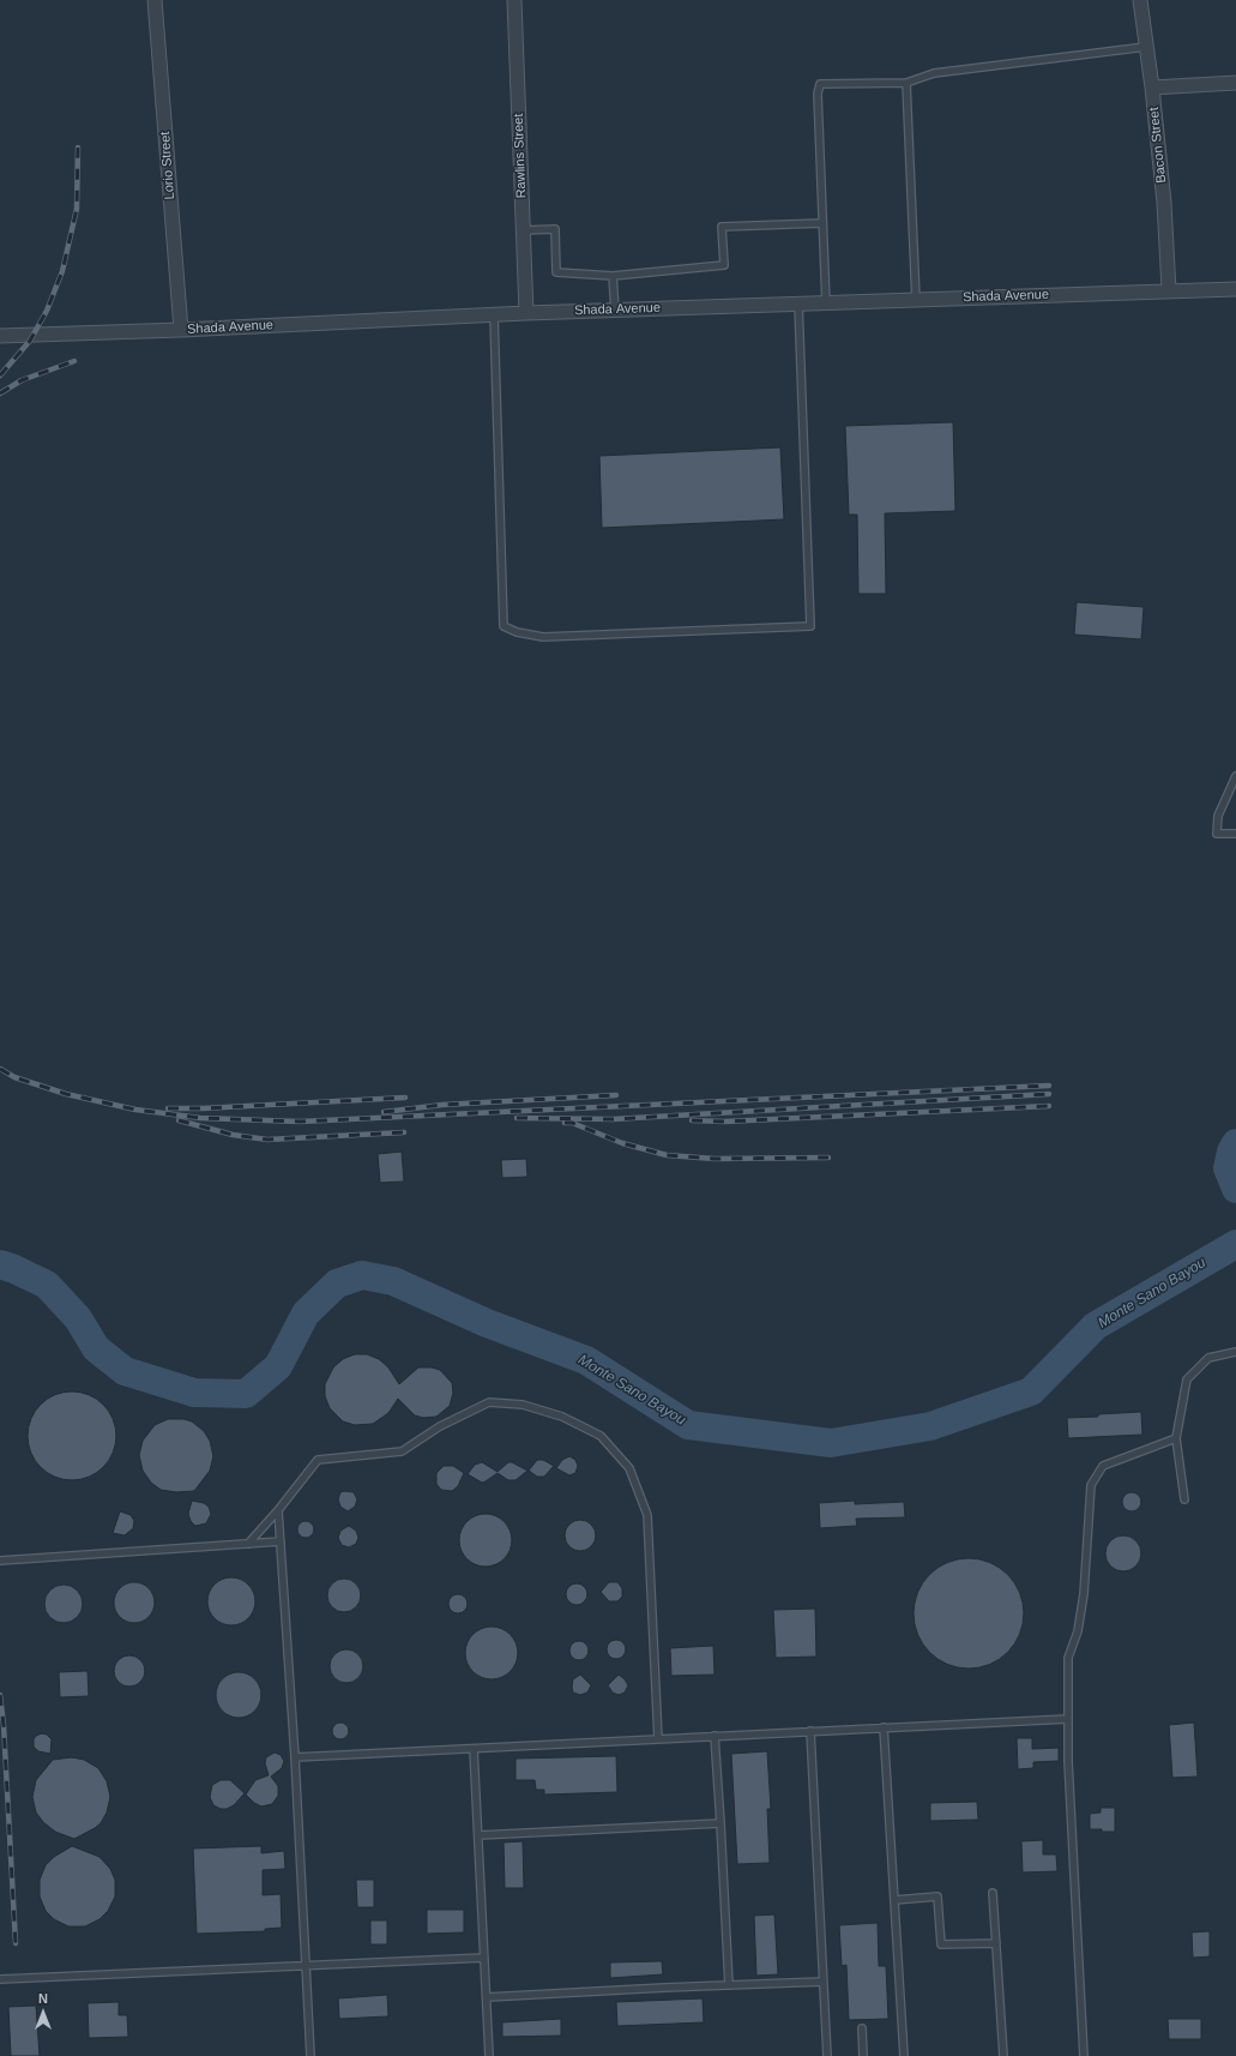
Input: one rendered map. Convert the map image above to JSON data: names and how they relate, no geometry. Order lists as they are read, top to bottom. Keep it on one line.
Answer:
{"streets":{"street":["Bacon Street","Rawlins Street","Lorio Street","Shada Avenue"]},"crossings":[["Bacon Street","Shada Avenue"],["Rawlins Street","Shada Avenue"],["Lorio Street","Shada Avenue"]],"water":["Monte Sano Bayou"],"north":"top"}
